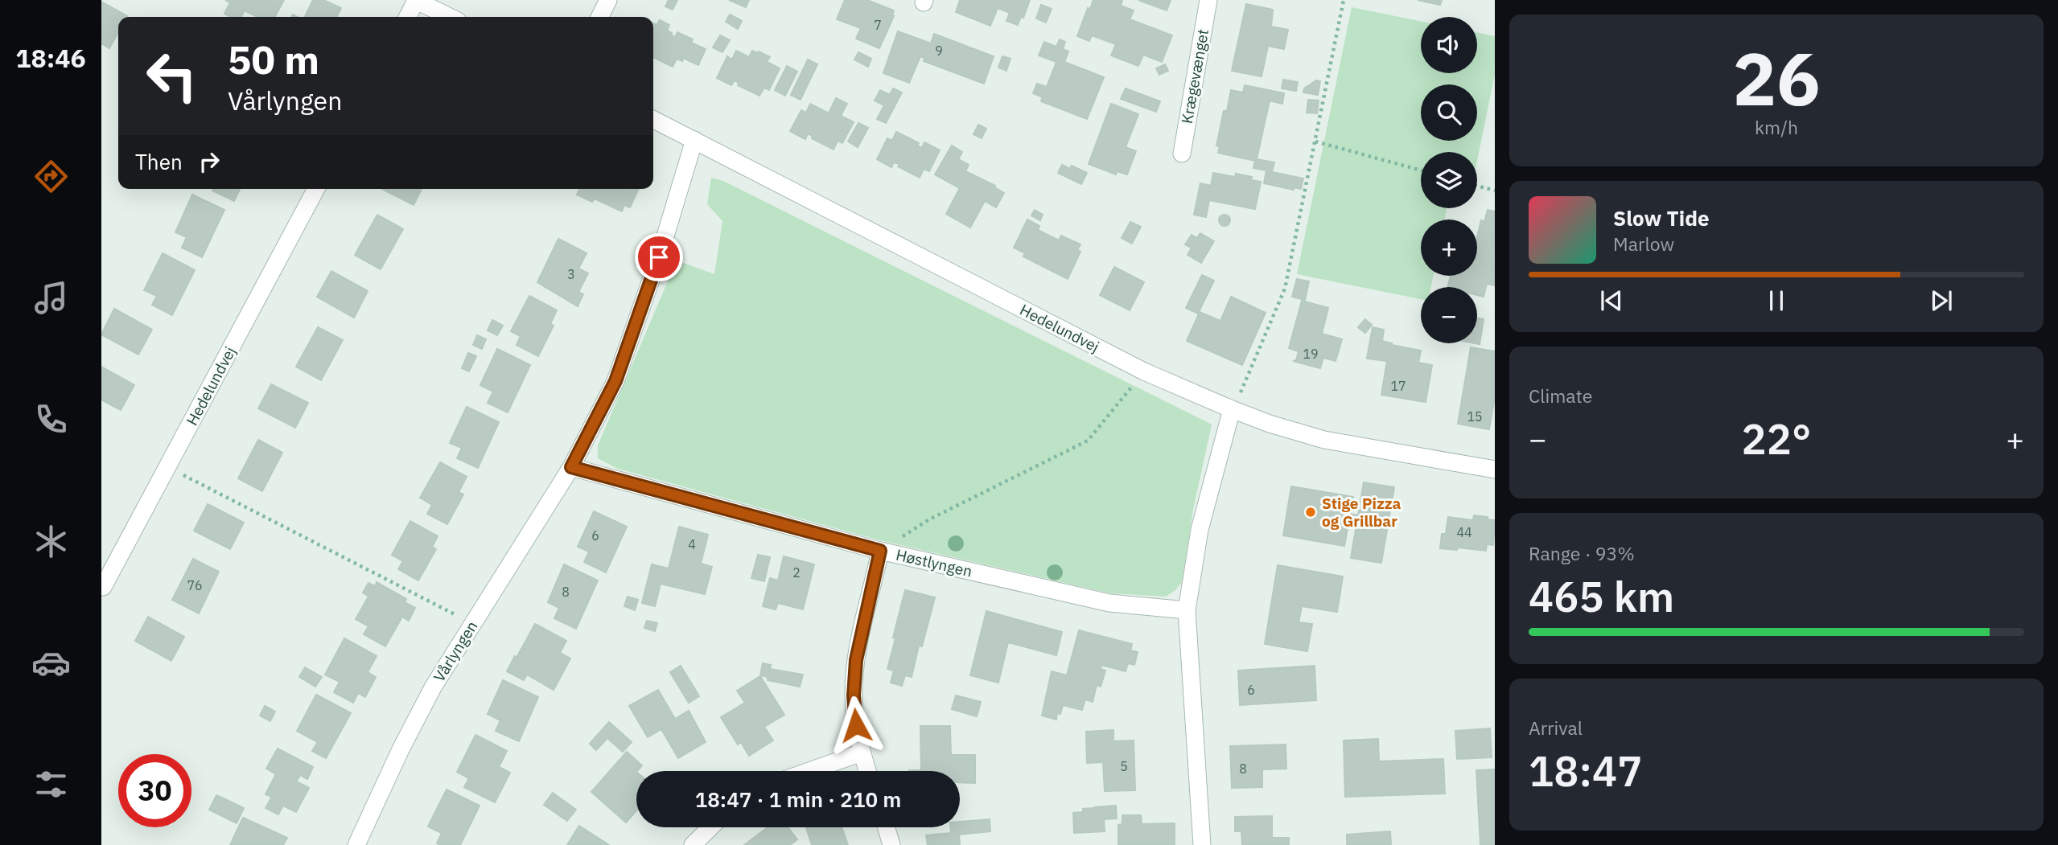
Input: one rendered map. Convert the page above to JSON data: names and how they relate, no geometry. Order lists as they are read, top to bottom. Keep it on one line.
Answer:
{"streets":{"street":["Krægevænget","Hedelundvej","Høstlyngen","Vårlyngen"]},"crossings":[["Hedelundvej","Vårlyngen"]],"places":["Stige Pizza og Grillbar"],"house_numbers":["7","9","3","19","17","15","44","6","4","2","76","8","6","5","8"],"page":{"tabs":"18:46","tile":[["26","km/h"],"Climate",["Range · 93%","465 km"],["Arrival","18:47"]],"map_buttons":["+","−"],"turn":["50 m","Vårlyngen"],"then":"Then","song":["Slow Tide","Marlow"],"heat":["−","22°","+"],"limit":"30","trip":"18:47 · 1 min · 210 m"}}
